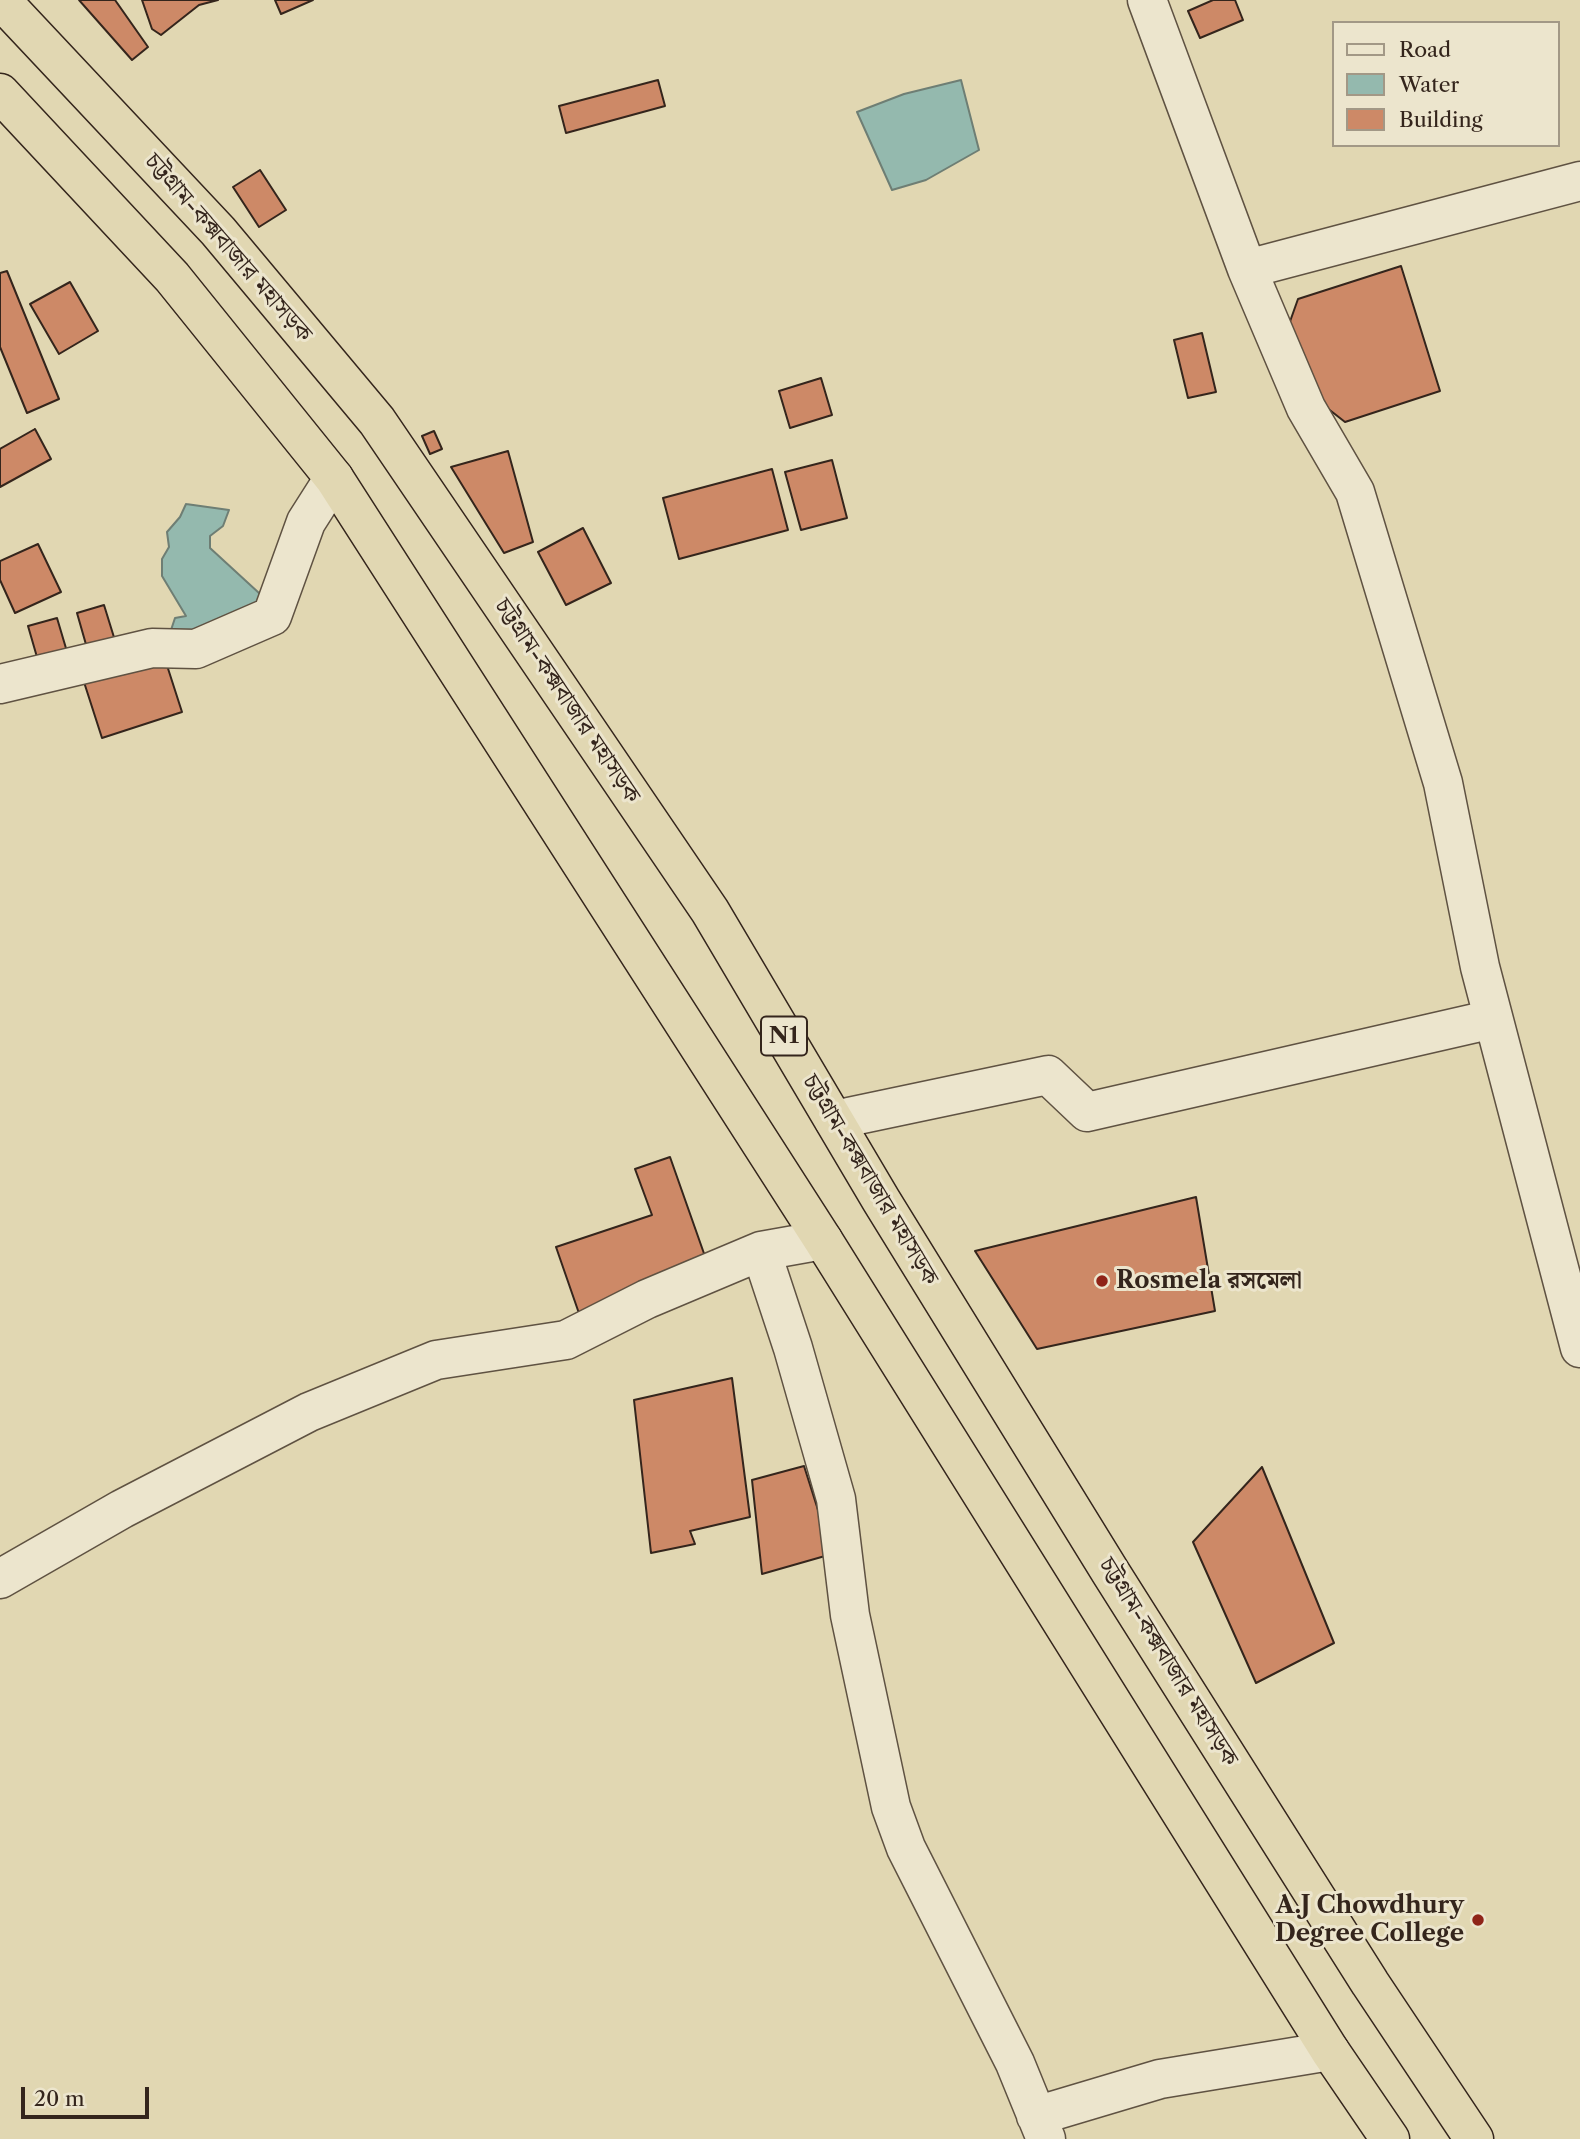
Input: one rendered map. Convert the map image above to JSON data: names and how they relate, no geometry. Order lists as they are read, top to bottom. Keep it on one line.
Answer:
{"streets":{"highway":["চট্টগ্রাম-কক্সবাজার মহাসড়ক","N1"]},"places":["Rosmela রসমেলা","A.J Chowdhury Degree College"],"legend":["Road","Water","Building"],"scale_bar":"20 m"}
